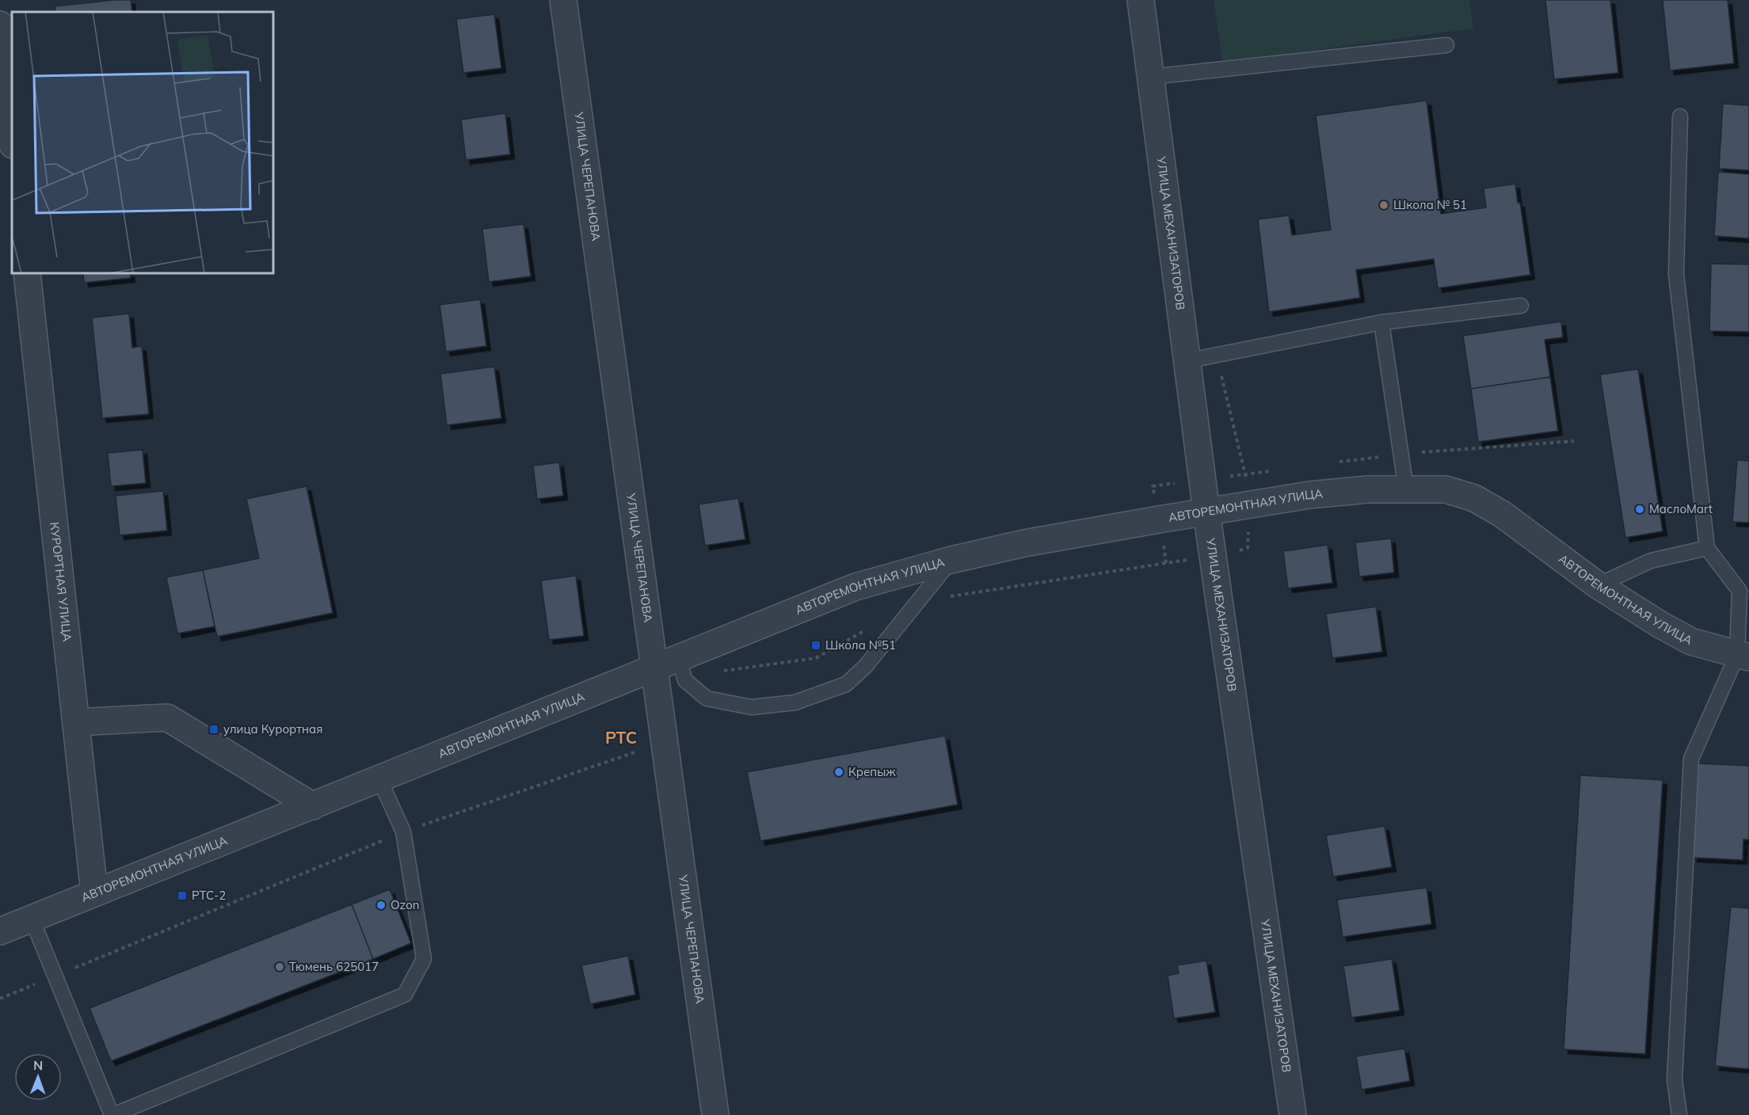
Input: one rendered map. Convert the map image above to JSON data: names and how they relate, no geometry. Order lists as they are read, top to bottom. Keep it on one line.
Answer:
{"streets":{"street":["УЛИЦА ЧЕРЕПАНОВА","УЛИЦА МЕХАНИЗАТОРОВ","АВТОРЕМОНТНАЯ УЛИЦА","КУРОРТНАЯ УЛИЦА"]},"crossings":[["УЛИЦА ЧЕРЕПАНОВА","АВТОРЕМОНТНАЯ УЛИЦА"],["УЛИЦА МЕХАНИЗАТОРОВ","АВТОРЕМОНТНАЯ УЛИЦА"],["АВТОРЕМОНТНАЯ УЛИЦА","КУРОРТНАЯ УЛИЦА"]],"districts":["РТС"],"places":{"other":["Школа № 51","МаслоMart","Крепыж","Ozon","Тюмень 625017"],"transit":["Школа №51","улица Курортная","РТС-2"]},"north":"top"}
